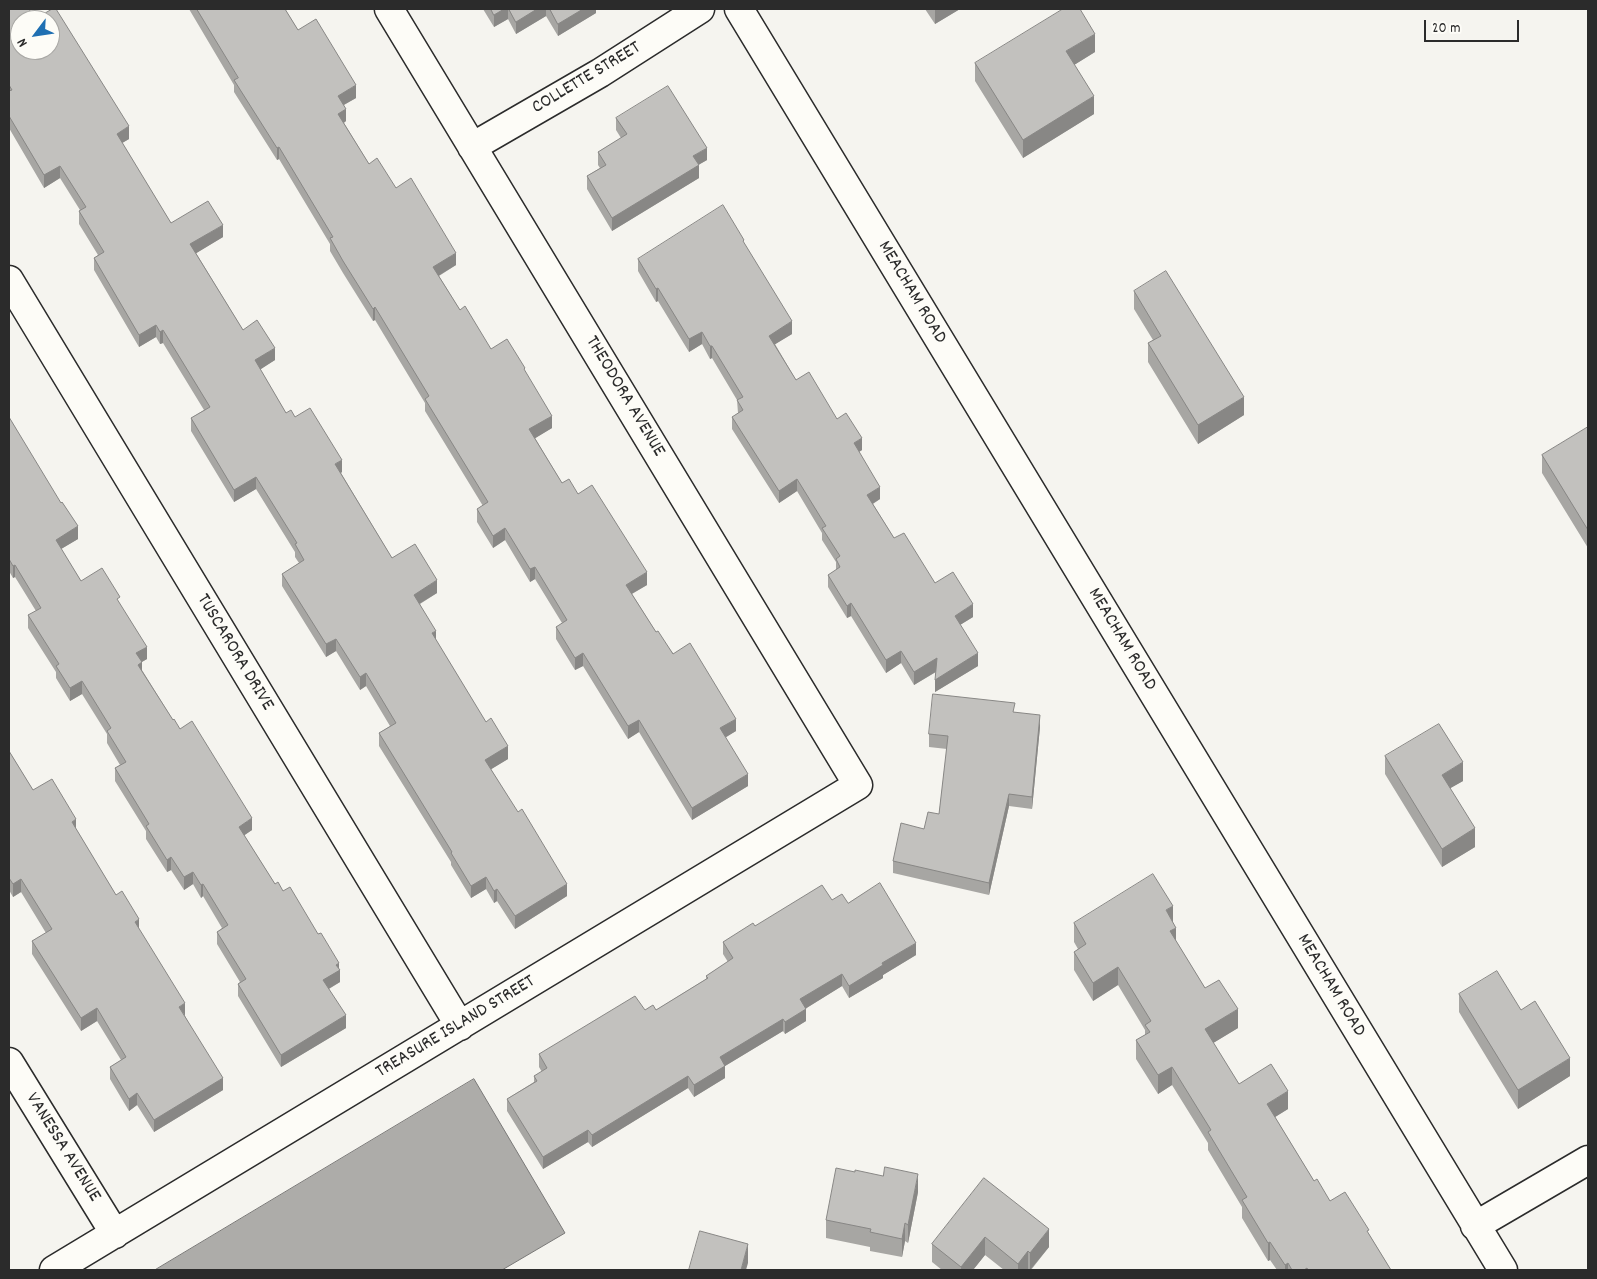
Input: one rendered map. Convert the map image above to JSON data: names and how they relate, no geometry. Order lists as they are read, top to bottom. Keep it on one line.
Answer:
{"streets":{"street":["COLLETTE STREET","MEACHAM ROAD","THEODORA AVENUE","TUSCARORA DRIVE","TREASURE ISLAND STREET","VANESSA AVENUE"]},"crossings":[["COLLETTE STREET","THEODORA AVENUE"],["THEODORA AVENUE","TREASURE ISLAND STREET"],["TUSCARORA DRIVE","TREASURE ISLAND STREET"],["TREASURE ISLAND STREET","VANESSA AVENUE"]],"scale_bar":"20 m","north":"bottom left"}
